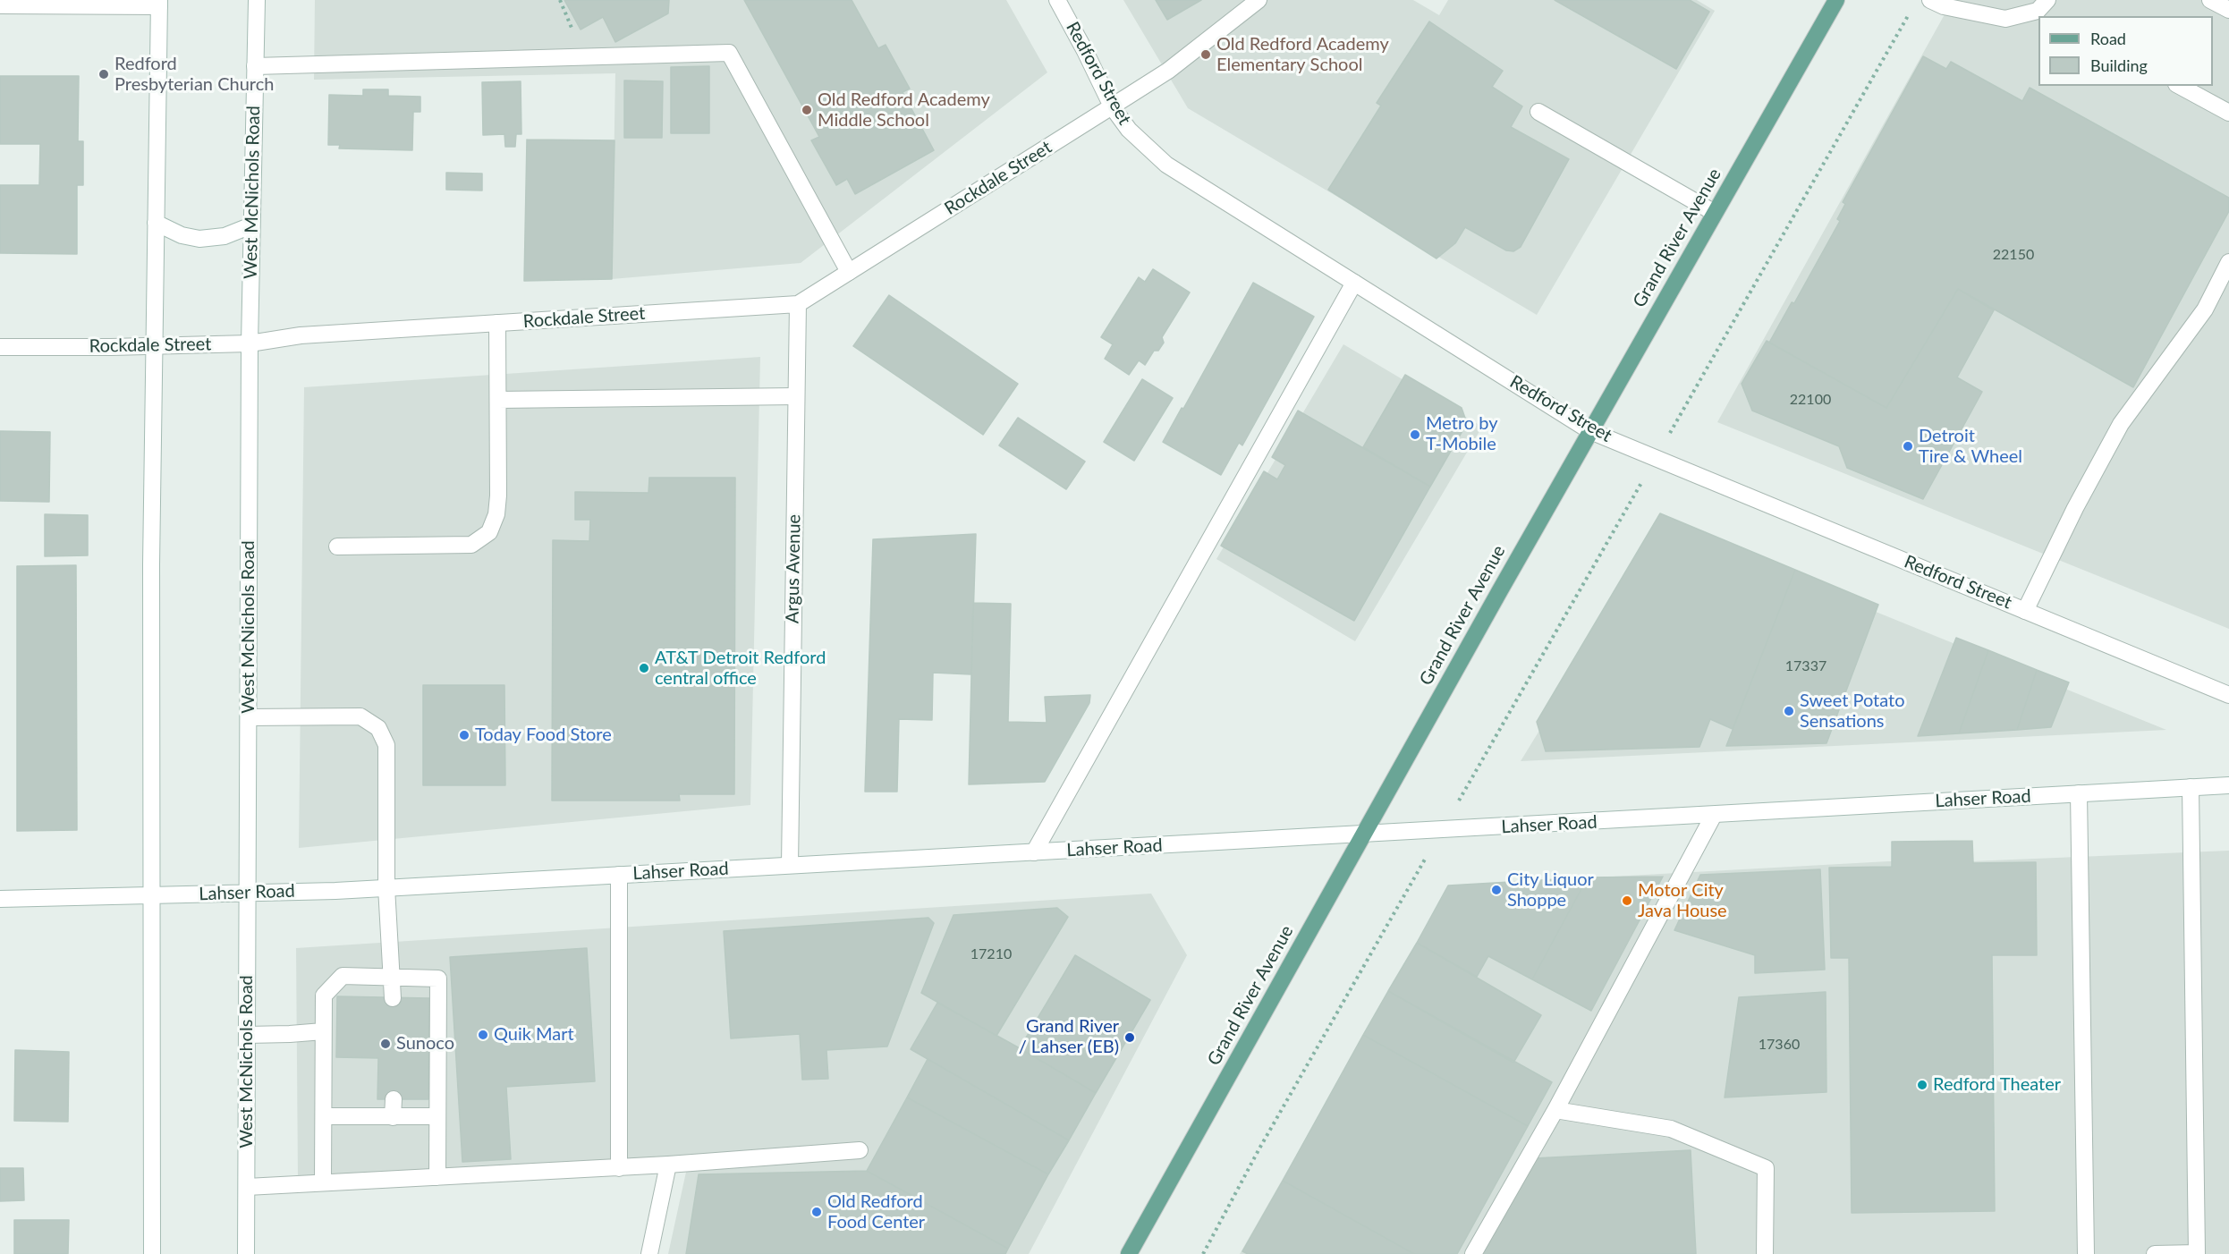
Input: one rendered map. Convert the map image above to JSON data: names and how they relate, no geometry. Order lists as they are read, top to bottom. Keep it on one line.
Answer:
{"streets":{"main road":["Redford Street","Rockdale Street","West McNichols Road","Grand River Avenue","Argus Avenue","Lahser Road"]},"crossings":[["Redford Street","Rockdale Street"],["Redford Street","Grand River Avenue"],["Rockdale Street","West McNichols Road"],["Rockdale Street","Argus Avenue"],["West McNichols Road","Lahser Road"],["Grand River Avenue","Lahser Road"],["Argus Avenue","Lahser Road"]],"places":["Old Redford Academy Elementary School","Redford Presbyterian Church","Old Redford Academy Middle School","Metro by T-Mobile","Detroit Tire & Wheel","AT&T Detroit Redford central office","Sweet Potato Sensations","Today Food Store","City Liquor Shoppe","Motor City Java House","Quik Mart","Grand River / Lahser (EB)","Sunoco","Redford Theater","Old Redford Food Center"],"house_numbers":["22150","22100","17337","17210","17360"],"legend":["Road","Building"]}
